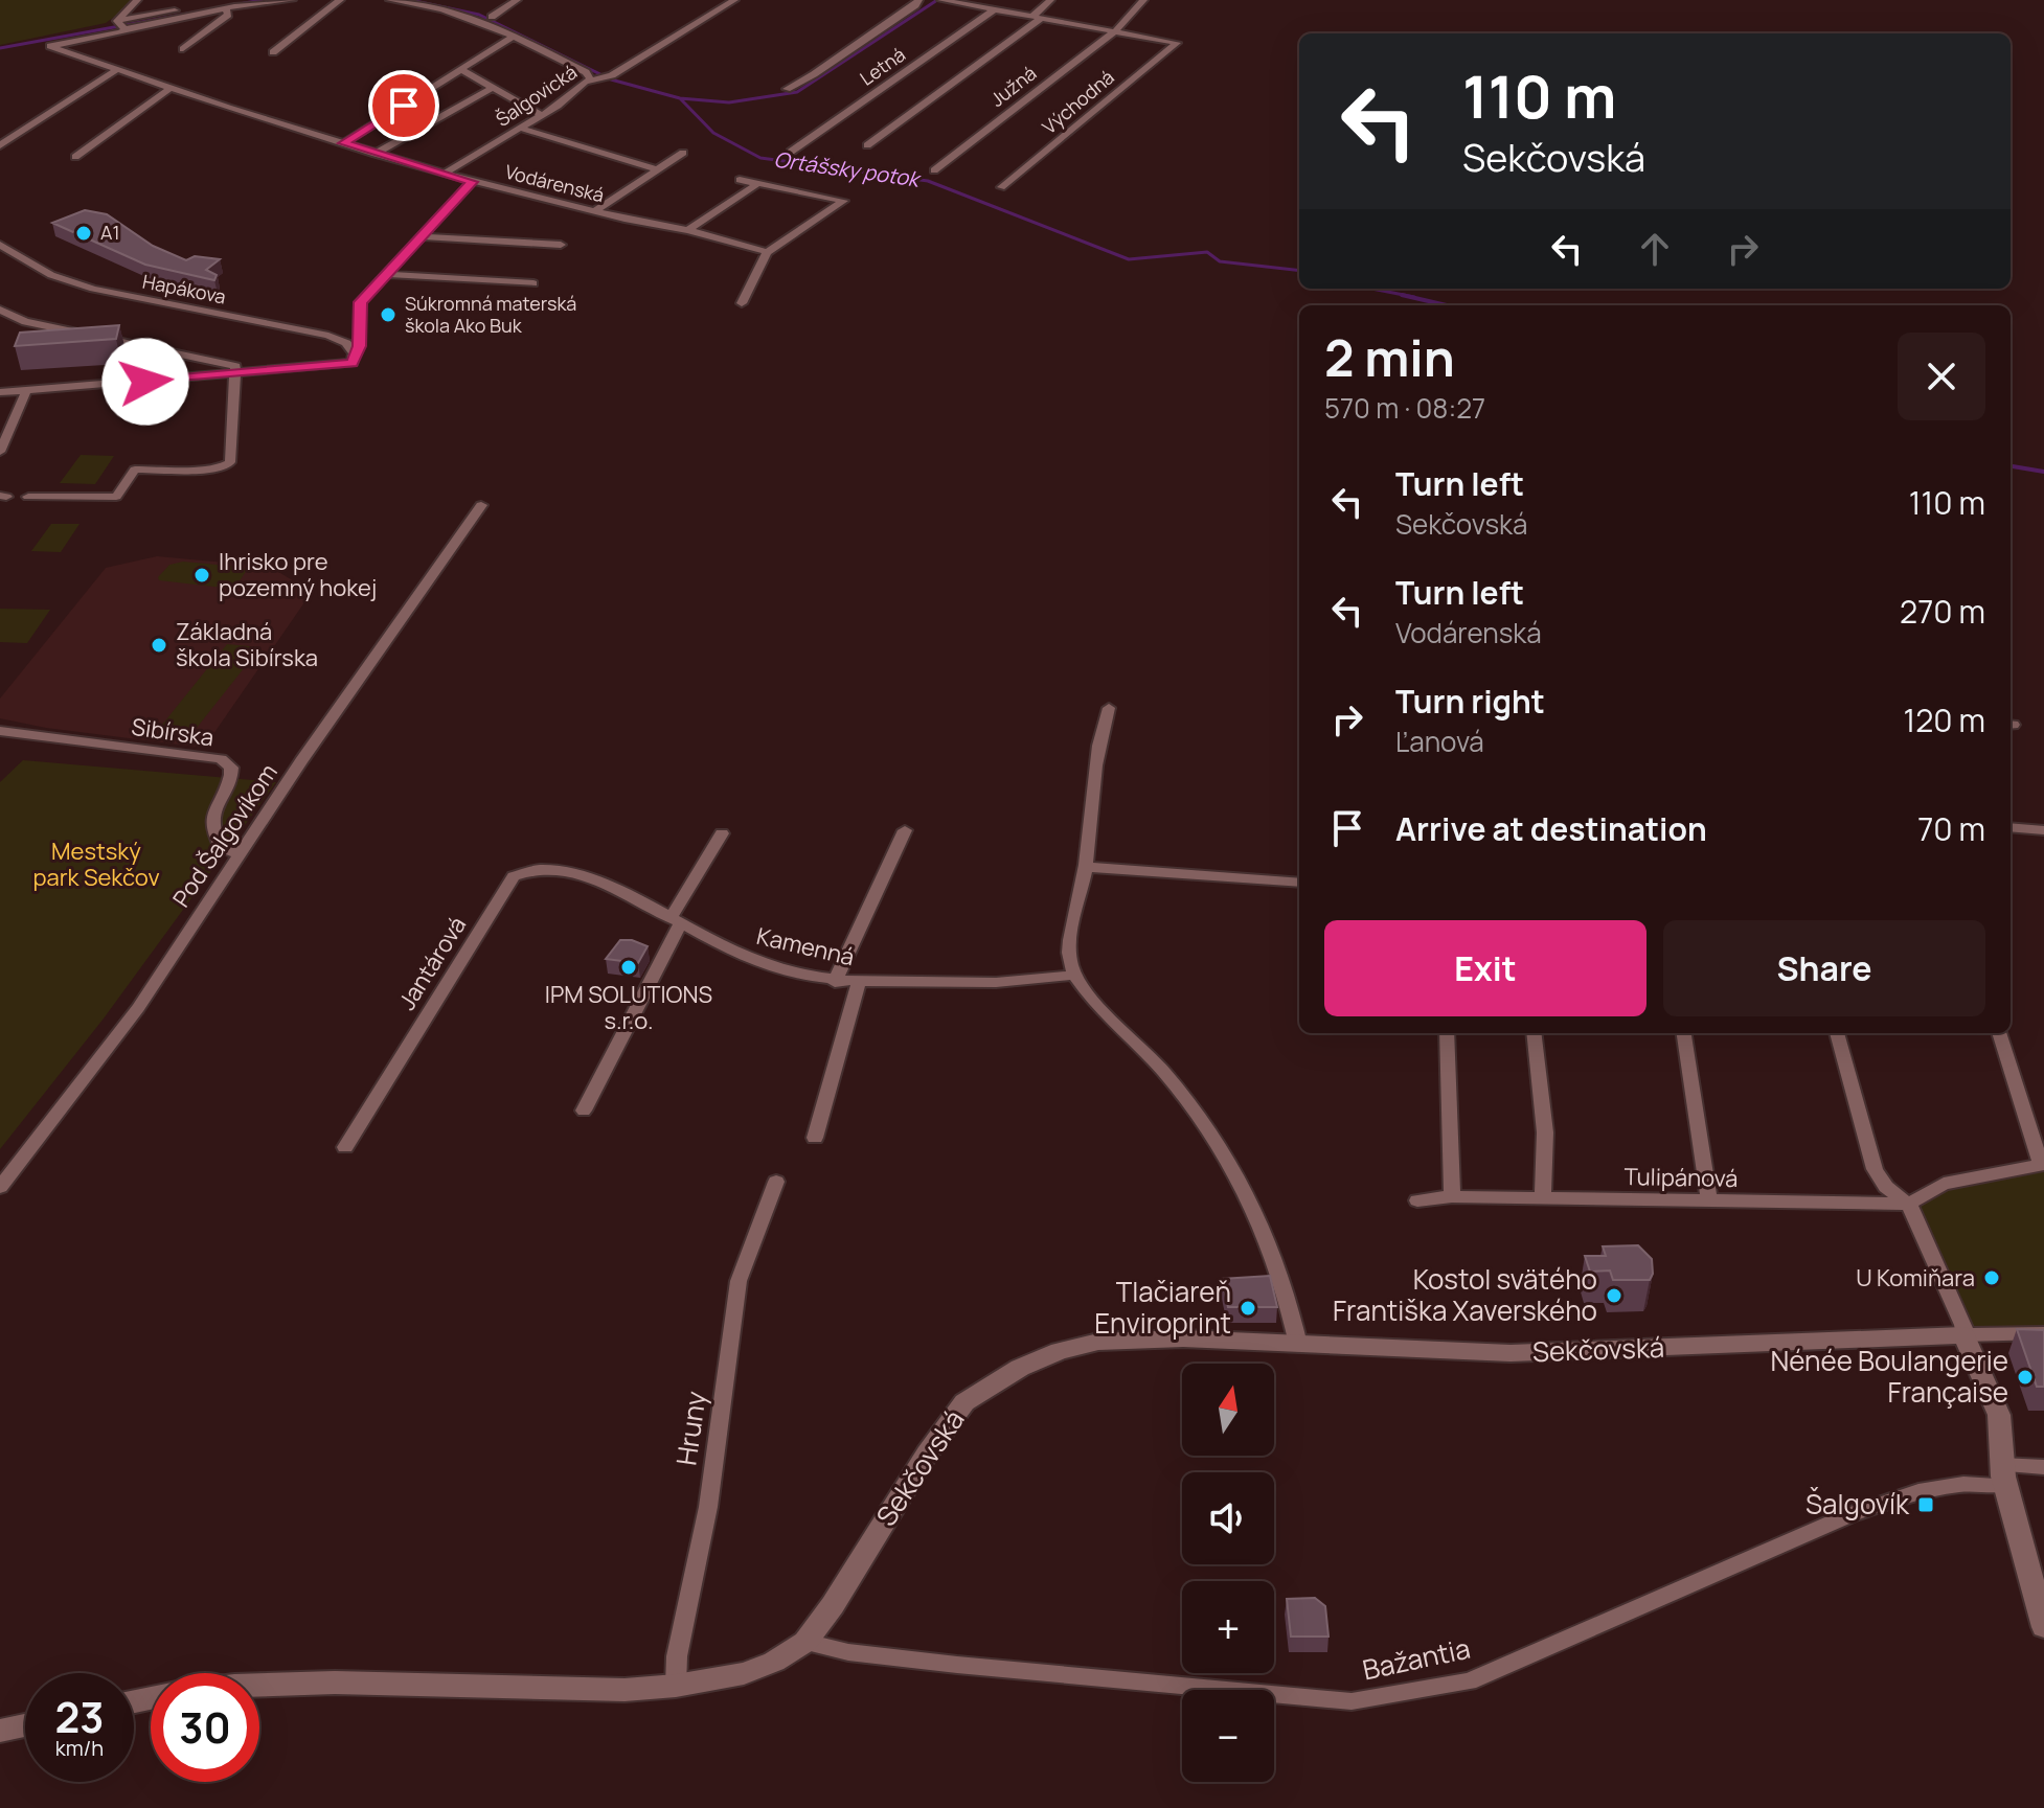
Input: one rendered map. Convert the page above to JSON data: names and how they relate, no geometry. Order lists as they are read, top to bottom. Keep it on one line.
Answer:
{"streets":{"street":["Letná","Južná","Šalgovická","Východná","Vodárenská","Hapákova","Sibírska","Pod Šalgovíkom","Kamenná","Jantárová","Tulipánová","Sekčovská","Hruny","Bažantia"]},"crossings":[["Južná","Východná"],["Šalgovická","Vodárenská"],["Sibírska","Pod Šalgovíkom"],["Kamenná","Jantárová"],["Sekčovská","Hruny"],["Sekčovská","Bažantia"]],"water":["Ortášsky potok"],"parks":["Mestský park Sekčov"],"places":{"other":["A1","Súkromná materská škola Ako Buk","Ihrisko pre pozemný hokej","Základná škola Sibírska","IPM SOLUTIONS s.r.o.","U Komiňara","Kostol svätého Františka Xaverského","Tlačiareň Enviroprint","Nénée Boulangerie Française"],"transit":["Šalgovík"]},"north":"top","page":{"turn":["110 m","Sekčovská"],"heading":["2 min","570 m · 08:27"],"list":[{"name":"Turn left","note":"Sekčovská","value":"110 m"},{"name":"Turn left","note":"Vodárenská","value":"270 m"},{"name":"Turn right","note":"Ľanová","value":"120 m"},{"name":"Arrive at destination","value":"70 m"}],"buttons":["Exit","Share"],"map_buttons":["+","−"],"speed":"23 km/h","limit":"30"}}
